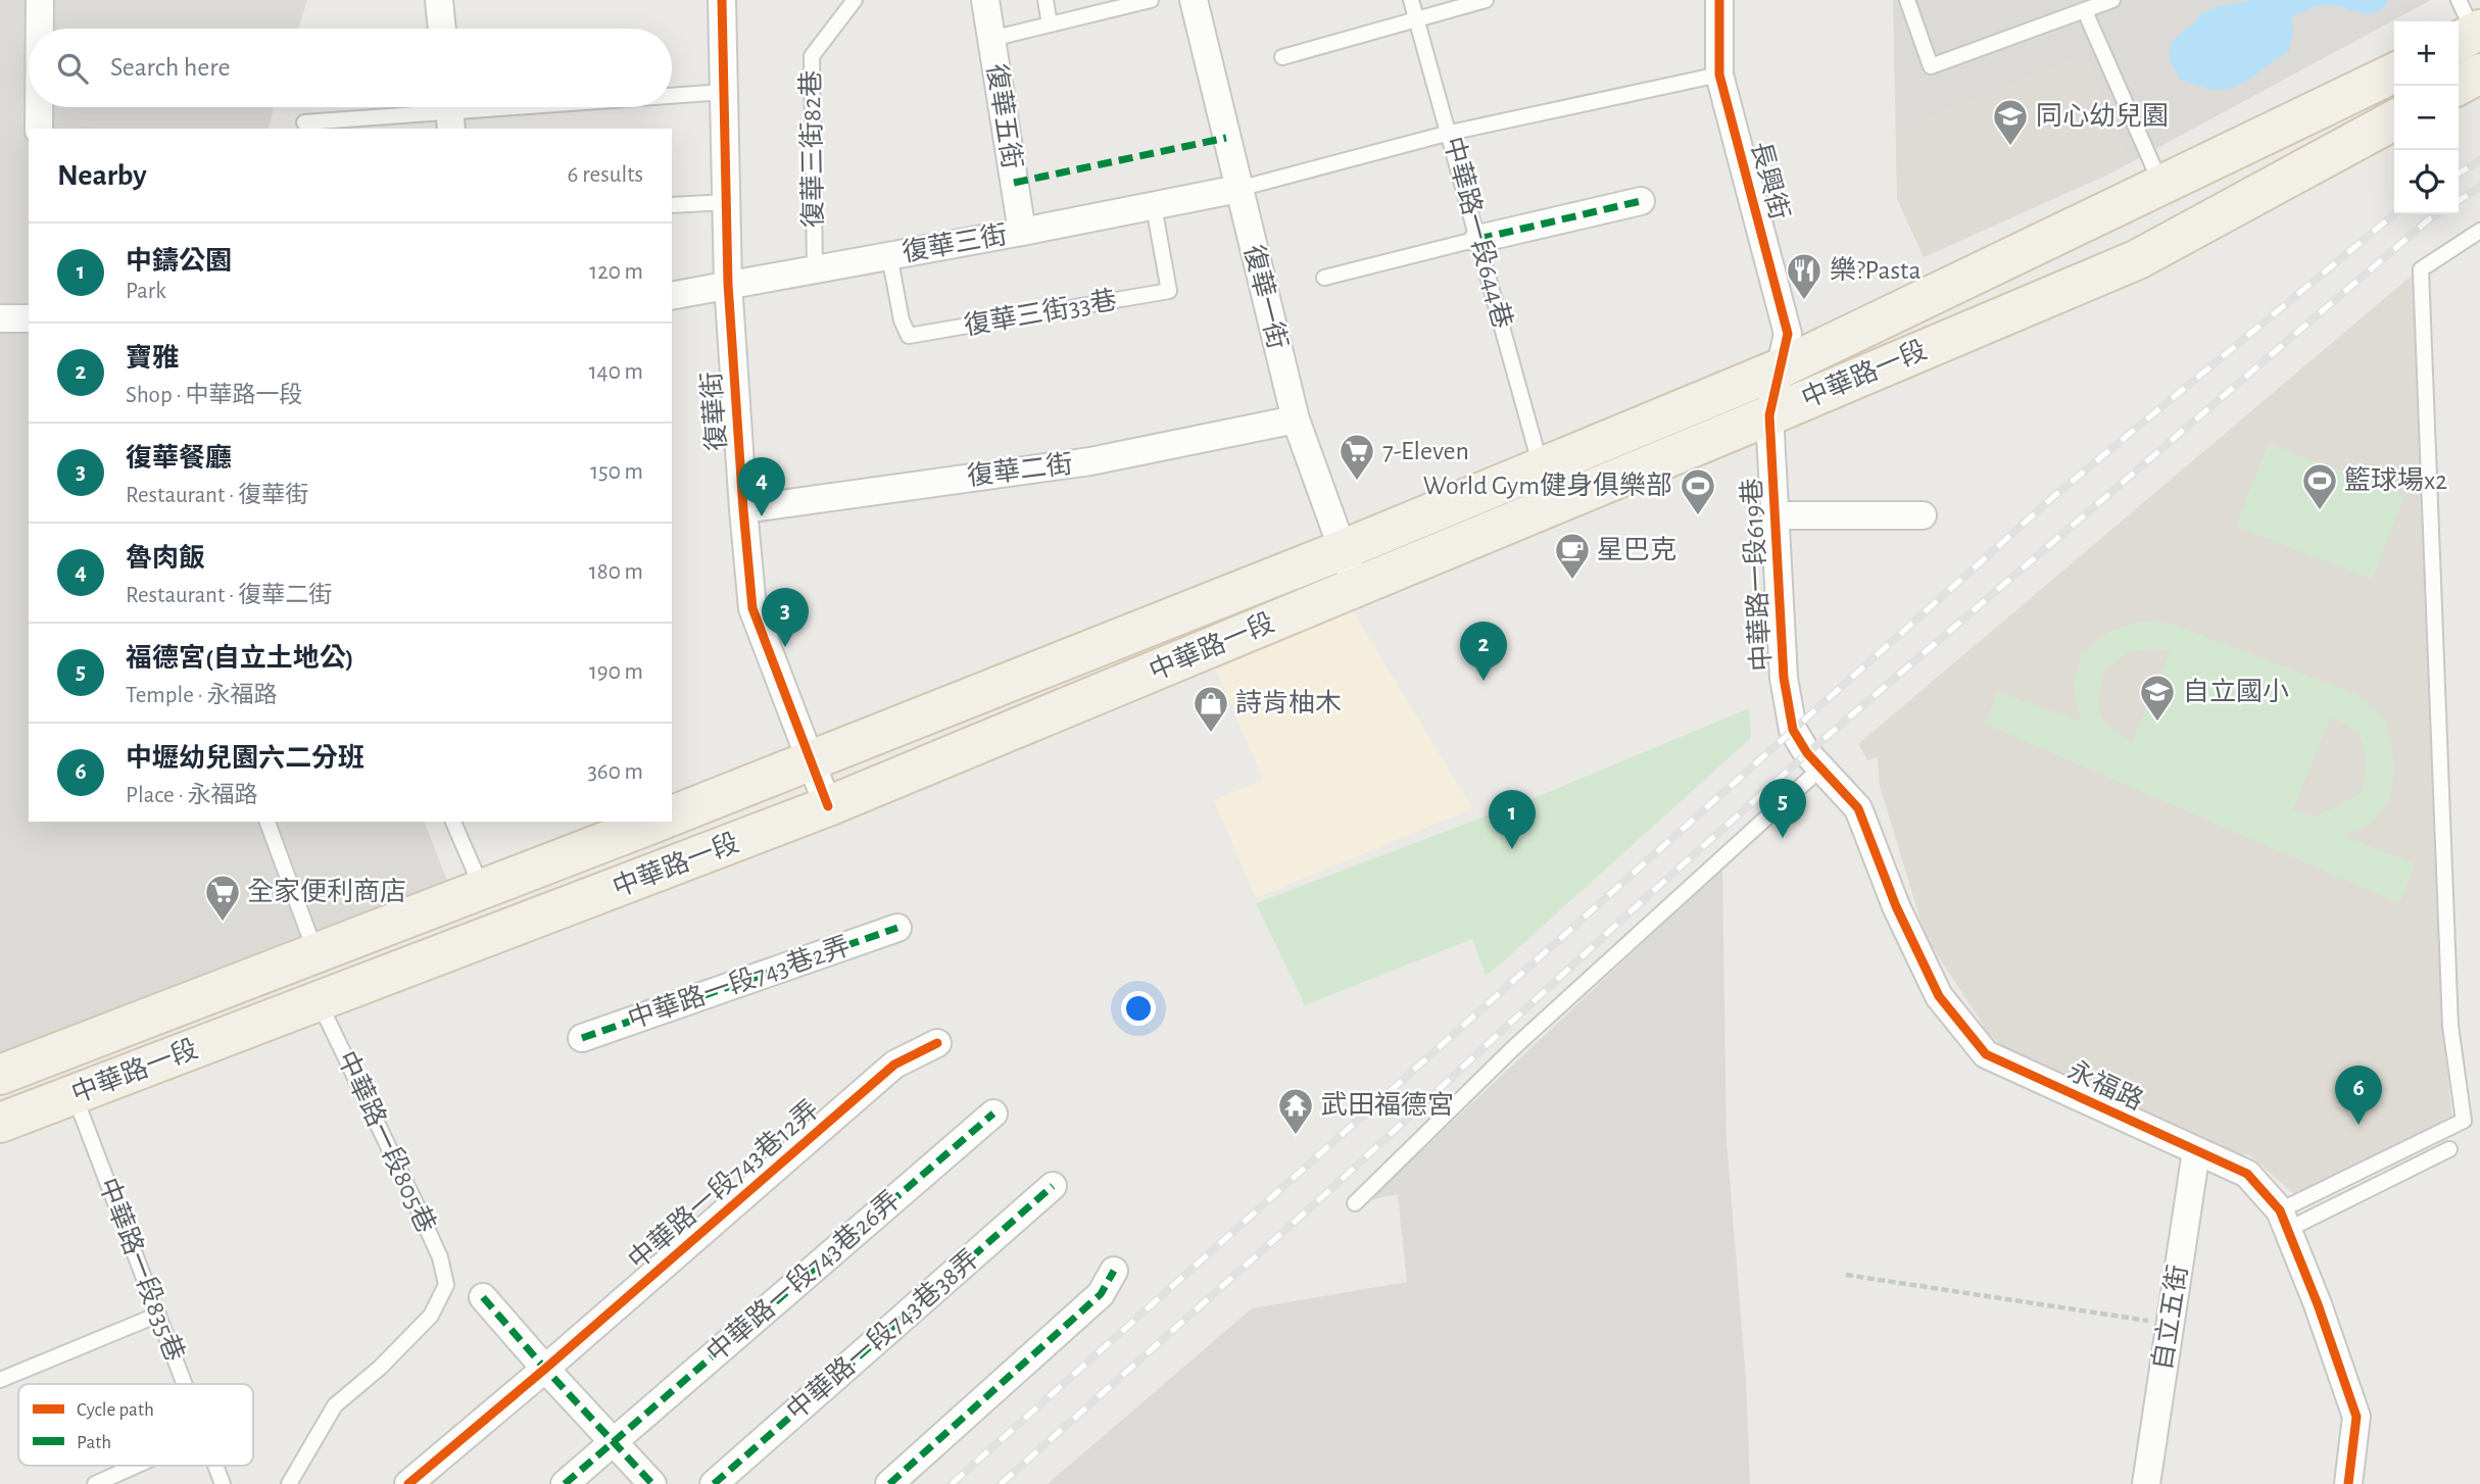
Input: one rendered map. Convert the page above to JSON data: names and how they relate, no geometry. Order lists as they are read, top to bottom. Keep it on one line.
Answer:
{"streets":{"main road":["中華路一段"],"street":["復華五街","長興街","復華三街","復華一街","復華街","復華二街","中華路一段619巷","中華路一段743巷2弄","永福路","中華路一段743巷12弄","中華路一段743巷26弄","自立五街","中華路一段743巷38弄"],"lane":["復華三街82巷","中華路一段644巷","復華三街33巷","中華路一段805巷","中華路一段835巷"]},"crossings":[["復華五街","復華三街"],["復華三街82巷","復華三街"],["長興街","中華路一段"],["長興街","中華路一段619巷"],["中華路一段644巷","中華路一段"],["復華三街","復華一街"],["復華三街","復華三街33巷"],["復華三街","復華街"],["復華一街","中華路一段"],["復華一街","復華二街"],["中華路一段","復華街"],["中華路一段","中華路一段619巷"],["中華路一段","中華路一段805巷"],["中華路一段","中華路一段835巷"],["復華街","復華二街"],["中華路一段619巷","永福路"],["永福路","自立五街"]],"places":{"school or university":["同心幼兒園","自立國小"],"restaurant":["樂?Pasta"],"supermarket":["7-Eleven","全家便利商店"],"sports":["籃球場x2","World Gym健身俱樂部"],"cafe":["星巴克"],"shop":["詩肯柚木"],"temple":["武田福德宮"]},"legend":["Cycle path","Path"],"page":{"map_buttons":["+","−"],"search":"Search here","heading":["Nearby","6 results"],"list":[{"mark":"1","name":"中鑄公園","note":"Park","value":"120 m"},{"mark":"2","name":"寶雅","note":"Shop · 中華路一段","value":"140 m"},{"mark":"3","name":"復華餐廳","note":"Restaurant · 復華街","value":"150 m"},{"mark":"4","name":"魯肉飯","note":"Restaurant · 復華二街","value":"180 m"},{"mark":"5","name":"福德宮(自立土地公)","note":"Temple · 永福路","value":"190 m"},{"mark":"6","name":"中壢幼兒園六二分班","note":"Place · 永福路","value":"360 m"}],"pins":["4","3","2","5","1","6"]}}
